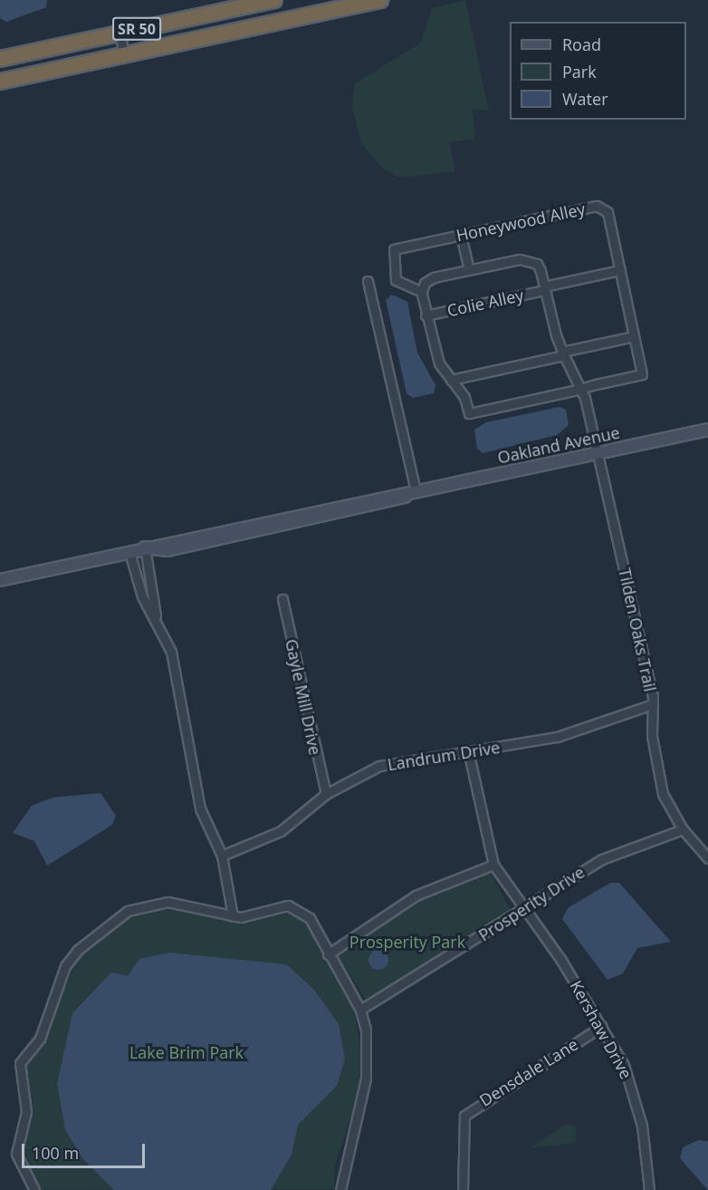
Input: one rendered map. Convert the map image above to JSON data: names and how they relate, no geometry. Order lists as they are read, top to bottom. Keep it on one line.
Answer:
{"streets":{"highway":["SR 50"],"street":["Honeywood Alley","Colie Alley","Oakland Avenue","Tilden Oaks Trail","Gayle Mill Drive","Landrum Drive","Prosperity Drive","Kershaw Drive","Densdale Lane"]},"crossings":[["Honeywood Alley","Colie Alley"],["Honeywood Alley","Tilden Oaks Trail"],["Colie Alley","Tilden Oaks Trail"],["Oakland Avenue","Tilden Oaks Trail"],["Tilden Oaks Trail","Landrum Drive"],["Tilden Oaks Trail","Prosperity Drive"],["Gayle Mill Drive","Landrum Drive"],["Prosperity Drive","Kershaw Drive"],["Kershaw Drive","Densdale Lane"]],"parks":["Prosperity Park","Lake Brim Park"],"legend":["Road","Park","Water"],"scale_bar":"100 m"}
